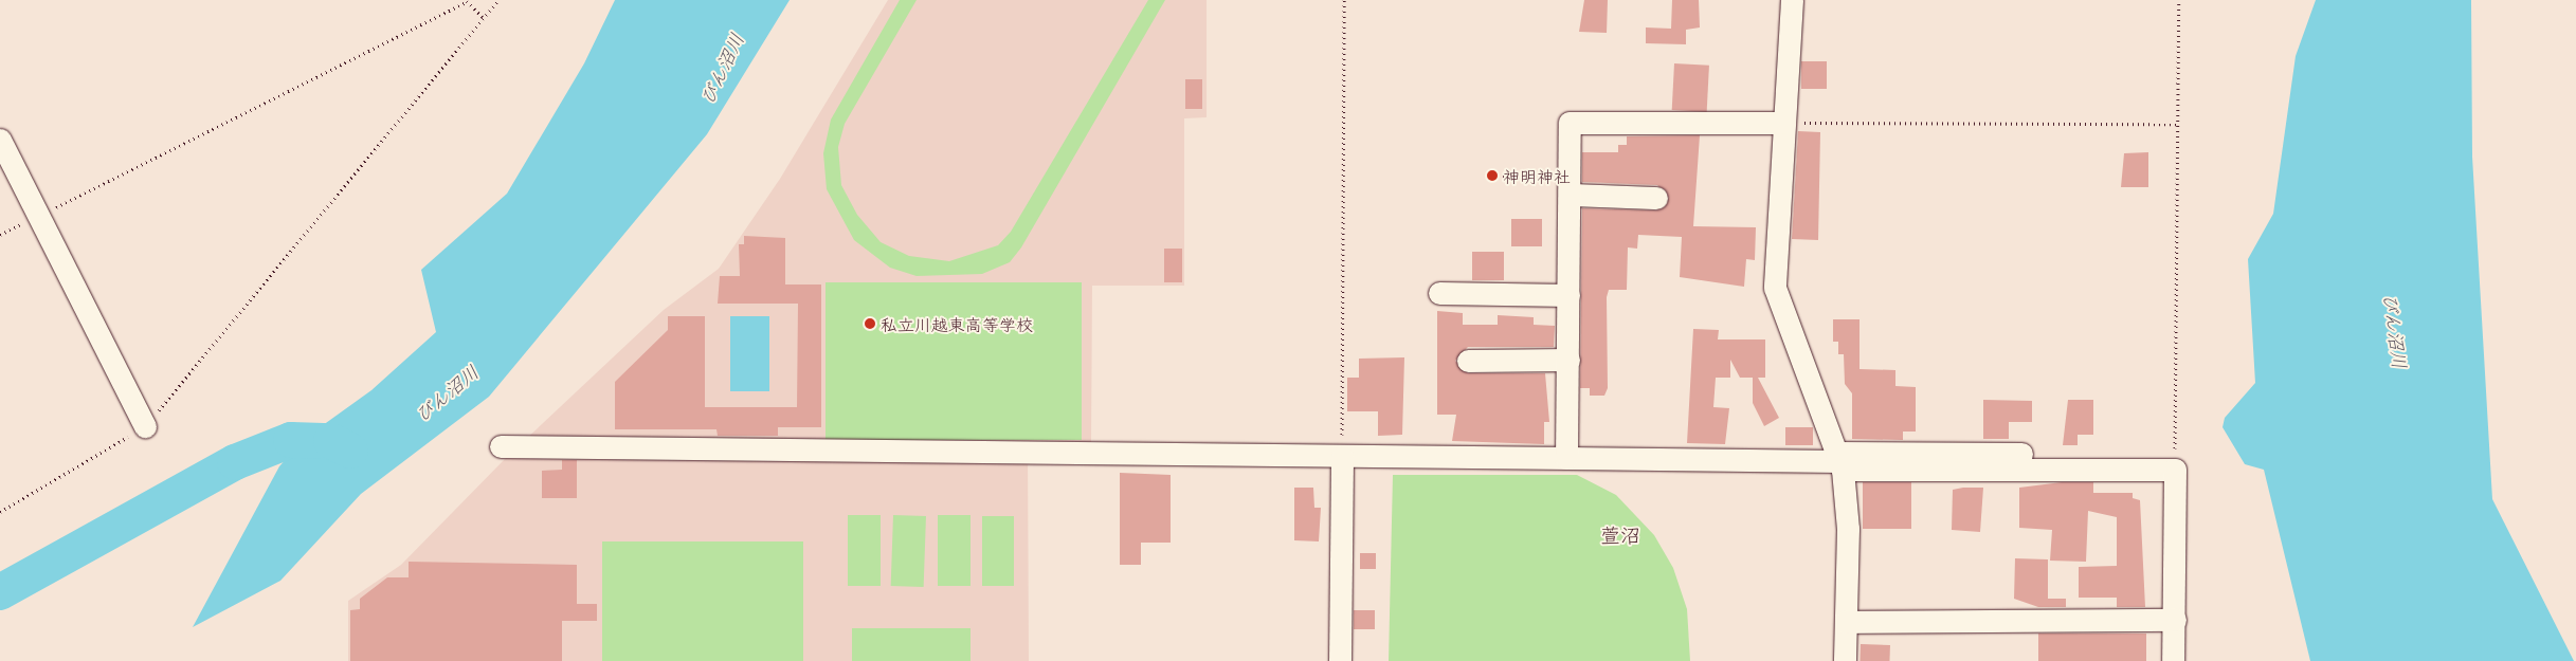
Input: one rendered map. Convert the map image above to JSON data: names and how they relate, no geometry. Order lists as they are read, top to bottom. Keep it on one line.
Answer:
{"districts":["萱沼"],"water":["びん沼川"],"places":["神明神社","私立川越東高等学校"]}
